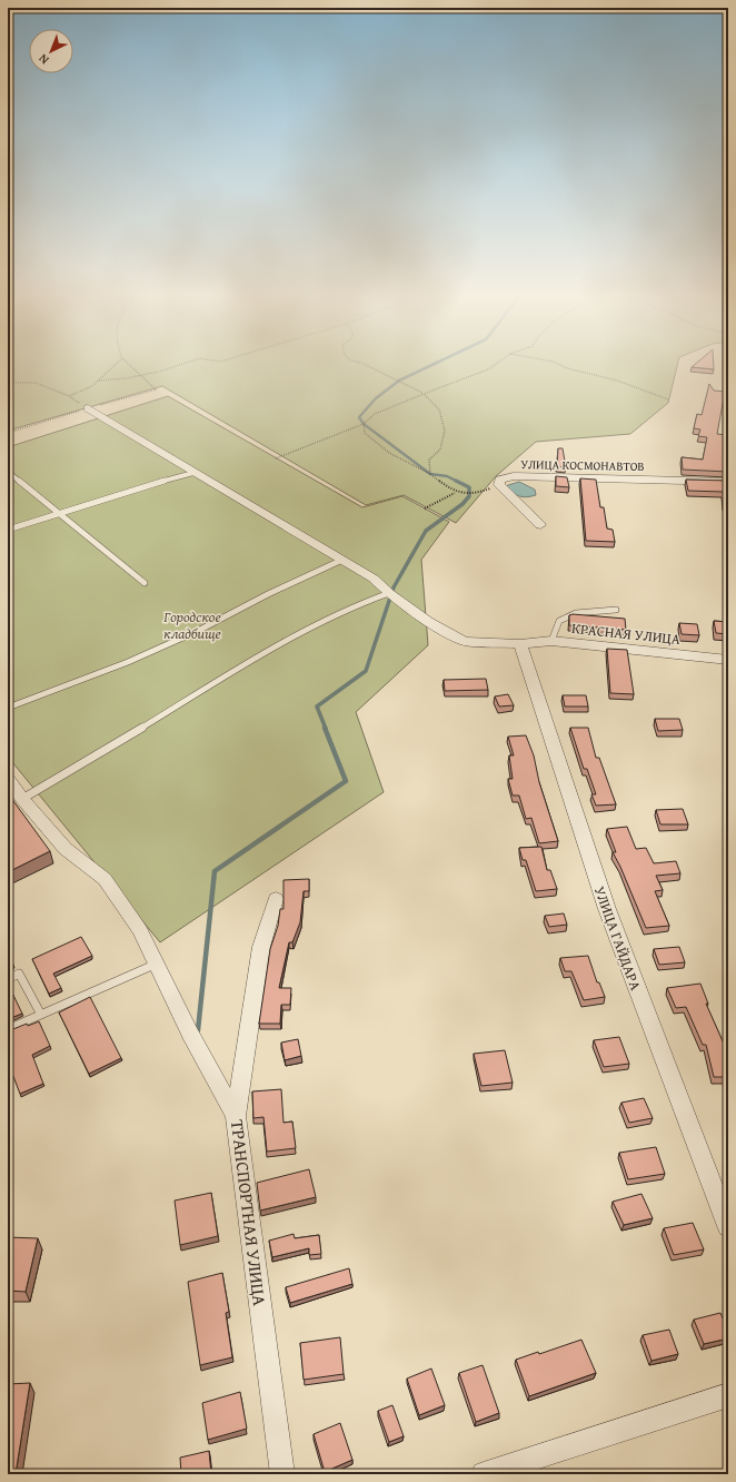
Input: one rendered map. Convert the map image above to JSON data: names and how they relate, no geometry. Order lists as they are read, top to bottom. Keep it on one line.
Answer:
{"streets":{"street":["УЛИЦА КОСМОНАВТОВ","КРАСНАЯ УЛИЦА","УЛИЦА ГАЙДАРА","ТРАНСПОРТНАЯ УЛИЦА"]},"crossings":[["КРАСНАЯ УЛИЦА","УЛИЦА ГАЙДАРА"]],"parks":["Городское кладбище"],"north":"bottom left"}
